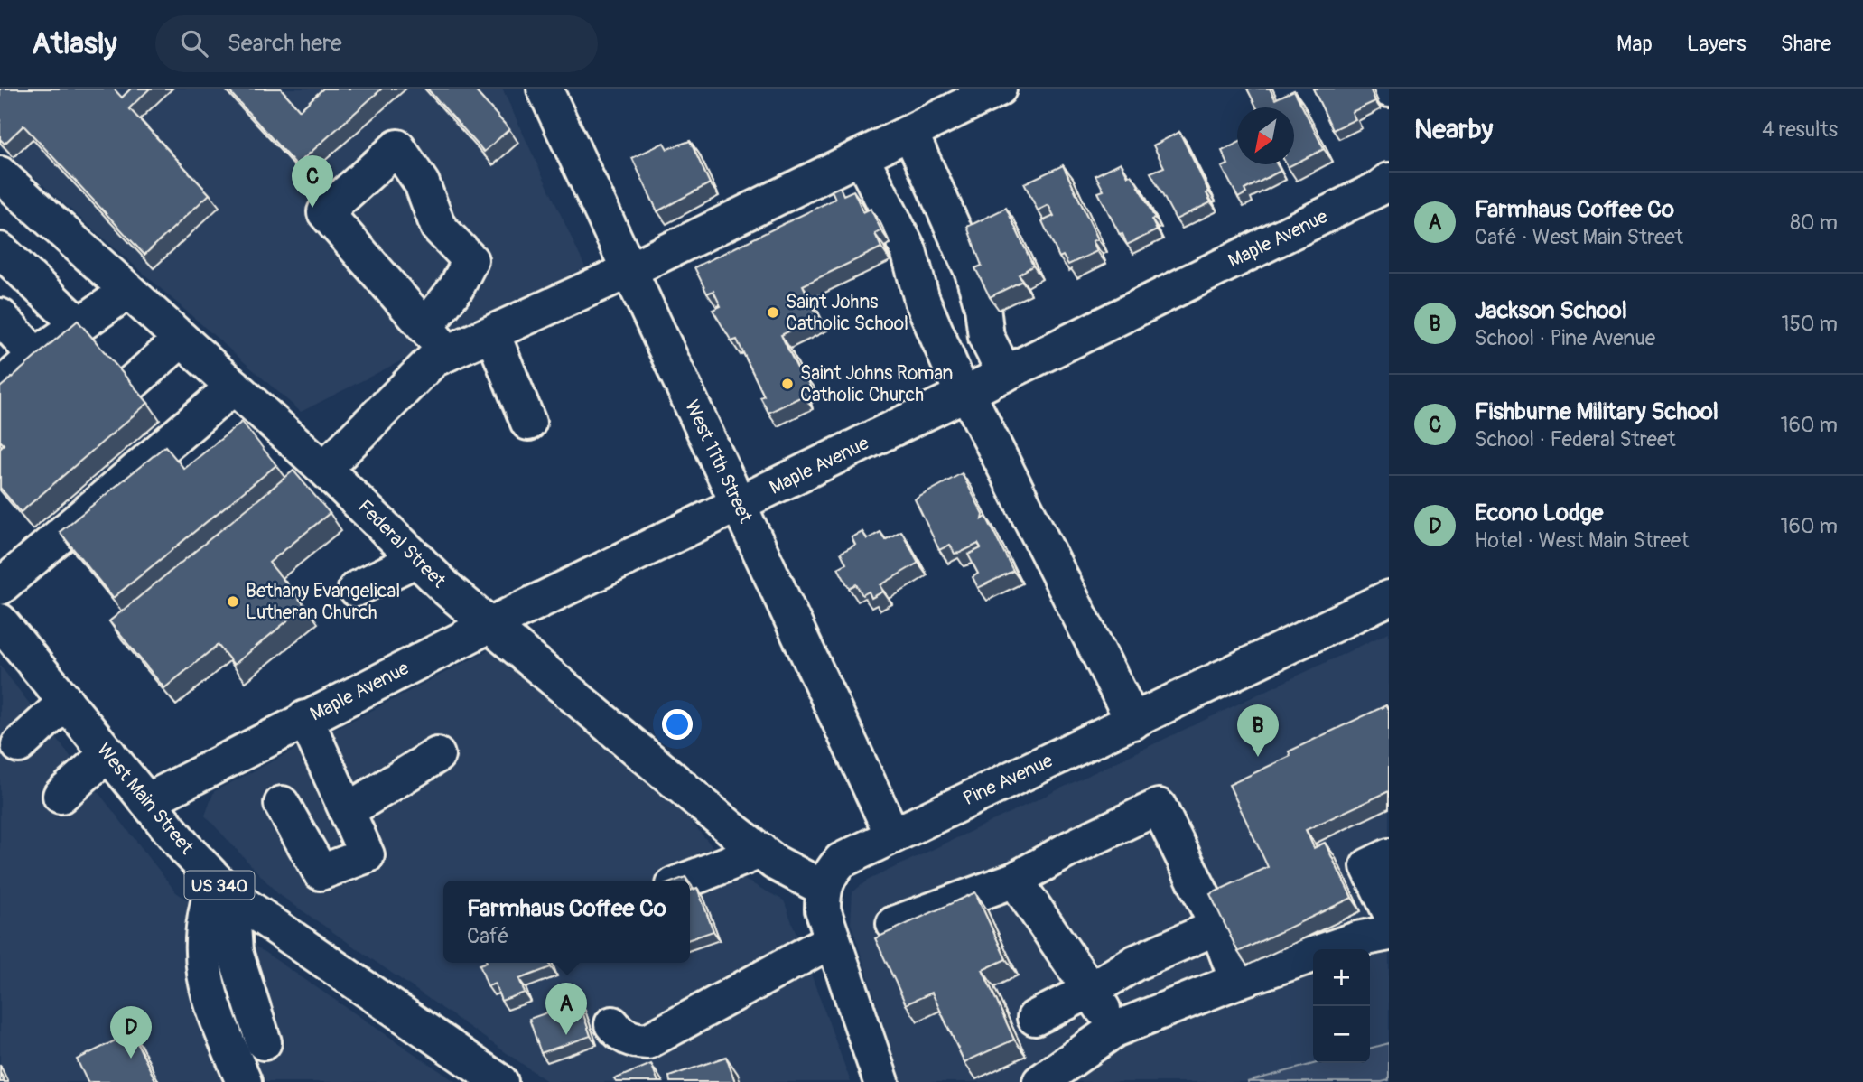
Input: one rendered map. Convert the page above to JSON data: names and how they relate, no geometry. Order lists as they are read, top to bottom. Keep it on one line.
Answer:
{"streets":{"street":["Maple Avenue","West 11th Street","Federal Street","Pine Avenue","West Main Street","US 340"]},"crossings":[["Maple Avenue","West 11th Street"],["Maple Avenue","Federal Street"],["Maple Avenue","West Main Street"],["West 11th Street","Pine Avenue"],["Federal Street","Pine Avenue"]],"places":["Saint Johns Catholic School","Saint Johns Roman Catholic Church","Bethany Evangelical Lutheran Church"],"north":"bottom left","page":{"header":"Atlasly","search":"Search here","nav":["Map","Layers","Share"],"heading":["Nearby","4 results"],"pins":["C","B","A","D"],"list":[{"mark":"A","name":"Farmhaus Coffee Co","note":"Café · West Main Street","value":"80 m"},{"mark":"B","name":"Jackson School","note":"School · Pine Avenue","value":"150 m"},{"mark":"C","name":"Fishburne Military School","note":"School · Federal Street","value":"160 m"},{"mark":"D","name":"Econo Lodge","note":"Hotel · West Main Street","value":"160 m"}],"popup":["Farmhaus Coffee Co","Café"],"map_buttons":["+","−"]}}
